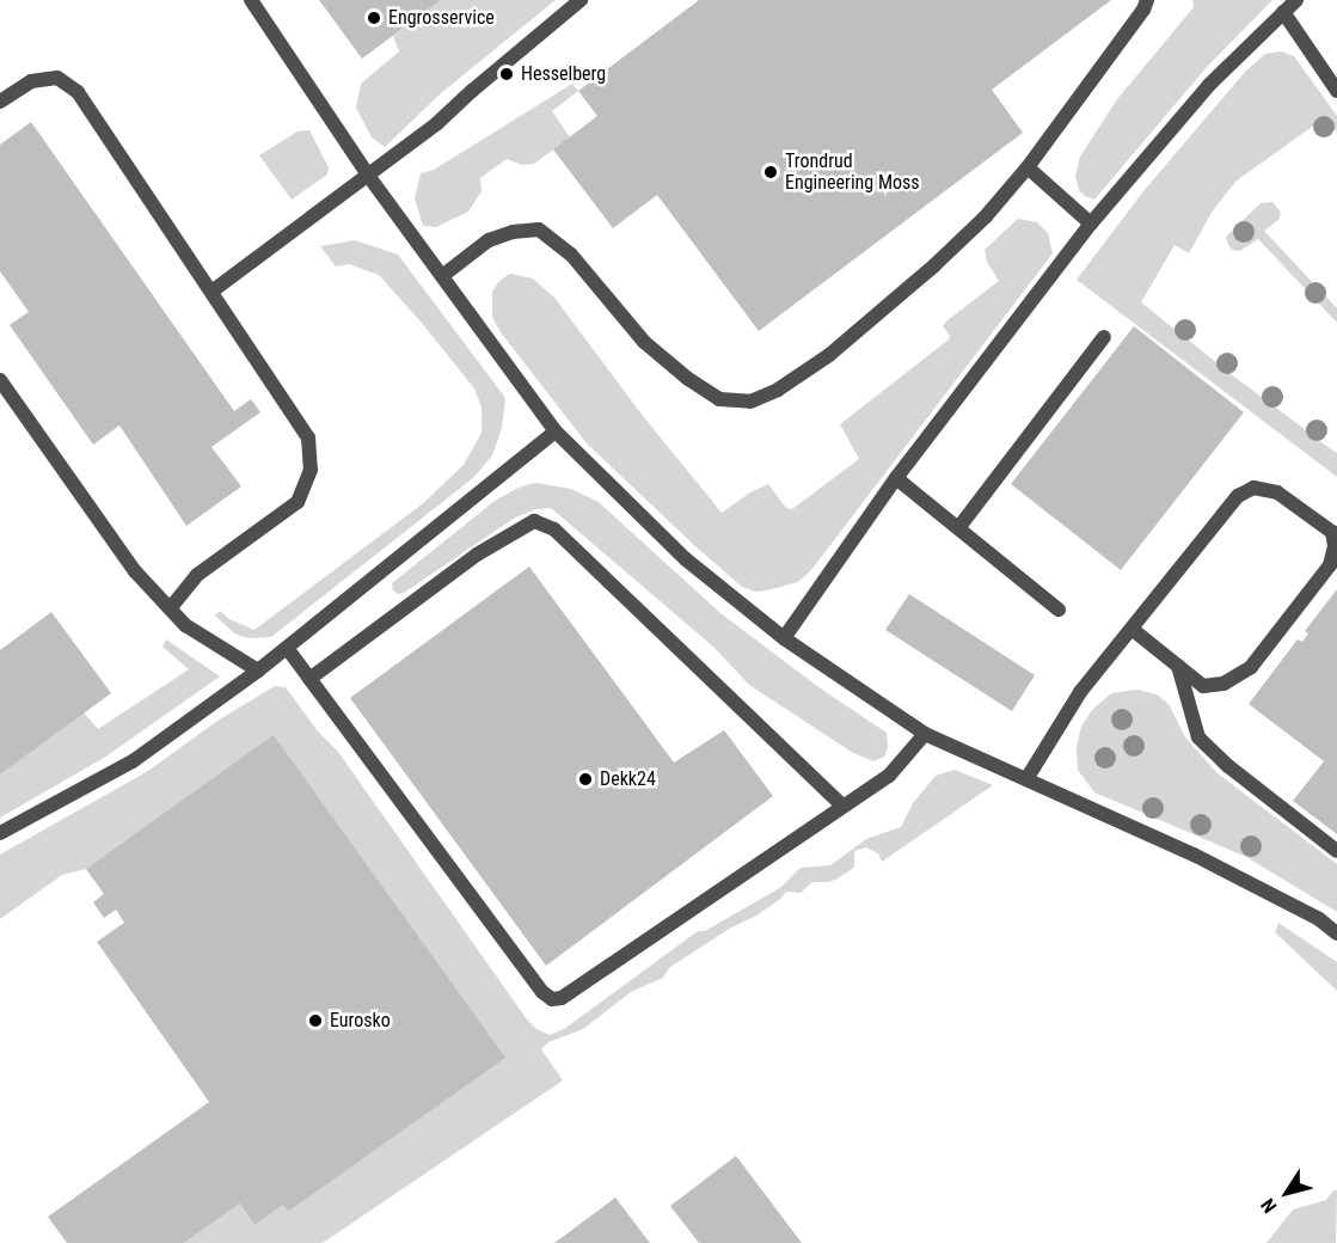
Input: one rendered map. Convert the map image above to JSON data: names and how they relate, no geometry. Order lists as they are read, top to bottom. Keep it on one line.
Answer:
{"places":["Engrosservice","Hesselberg","Trondrud Engineering Moss","Dekk24","Eurosko"],"north":"bottom left"}
